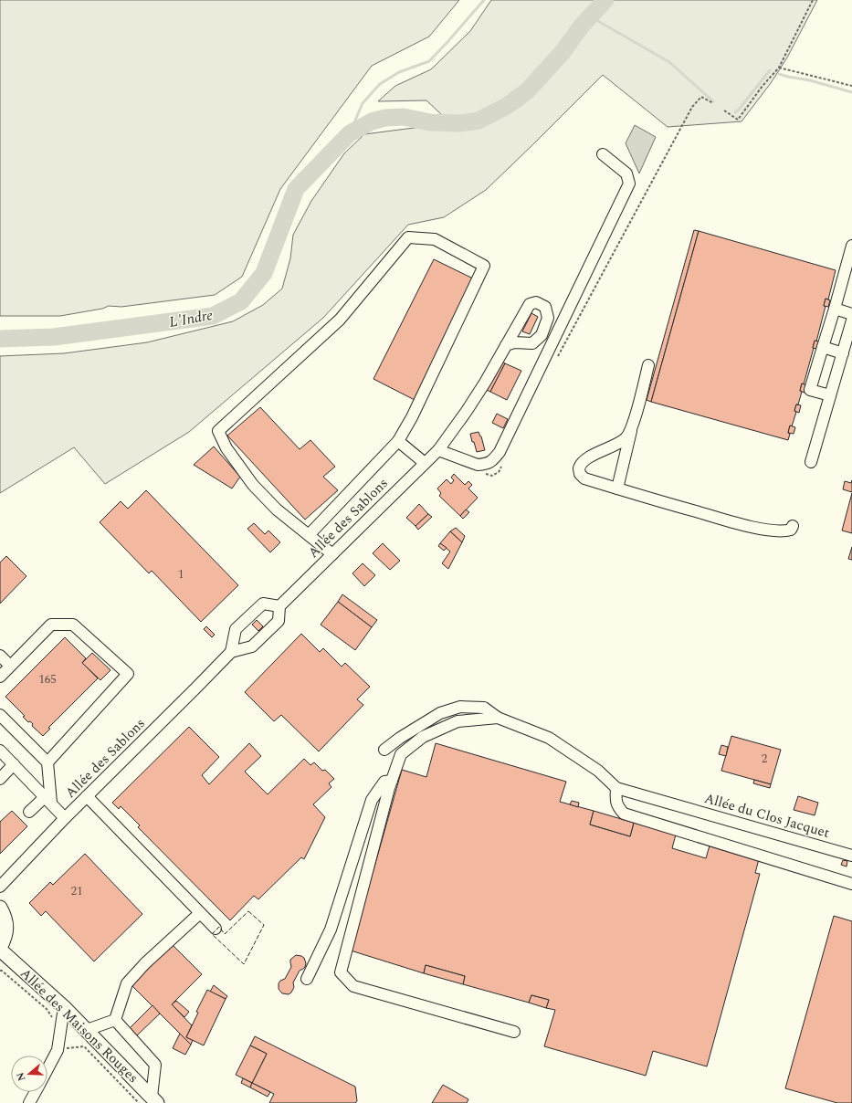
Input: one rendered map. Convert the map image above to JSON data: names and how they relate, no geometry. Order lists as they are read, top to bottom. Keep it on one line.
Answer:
{"streets":{"main road":["Allée des Maisons Rouges"],"street":["Allée des Sablons","Allée du Clos Jacquet"]},"water":["L'Indre"],"house_numbers":["1","165","2","21"],"north":"left"}
